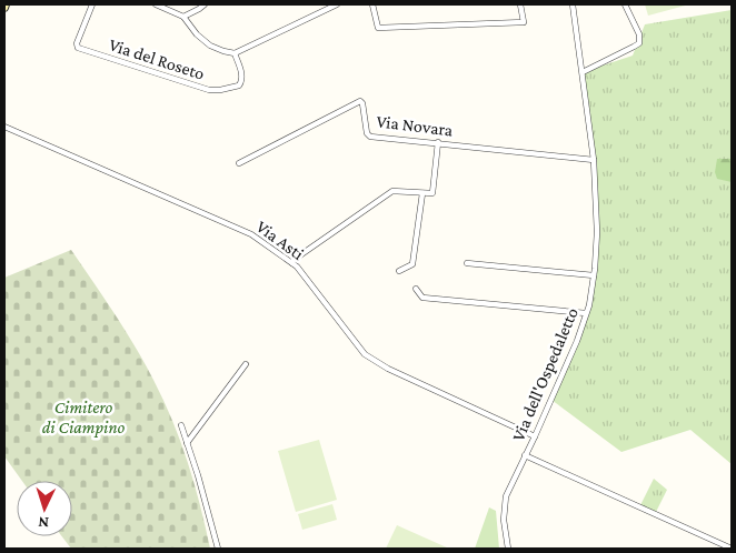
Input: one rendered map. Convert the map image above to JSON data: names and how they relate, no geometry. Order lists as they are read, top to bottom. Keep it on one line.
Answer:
{"streets":{"street":["Via del Roseto","Via Novara","Via Asti","Via dell'Ospedaletto"]},"crossings":[["Via Novara","Via dell'Ospedaletto"],["Via Asti","Via dell'Ospedaletto"]],"parks":["Cimitero di Ciampino"],"north":"bottom"}
